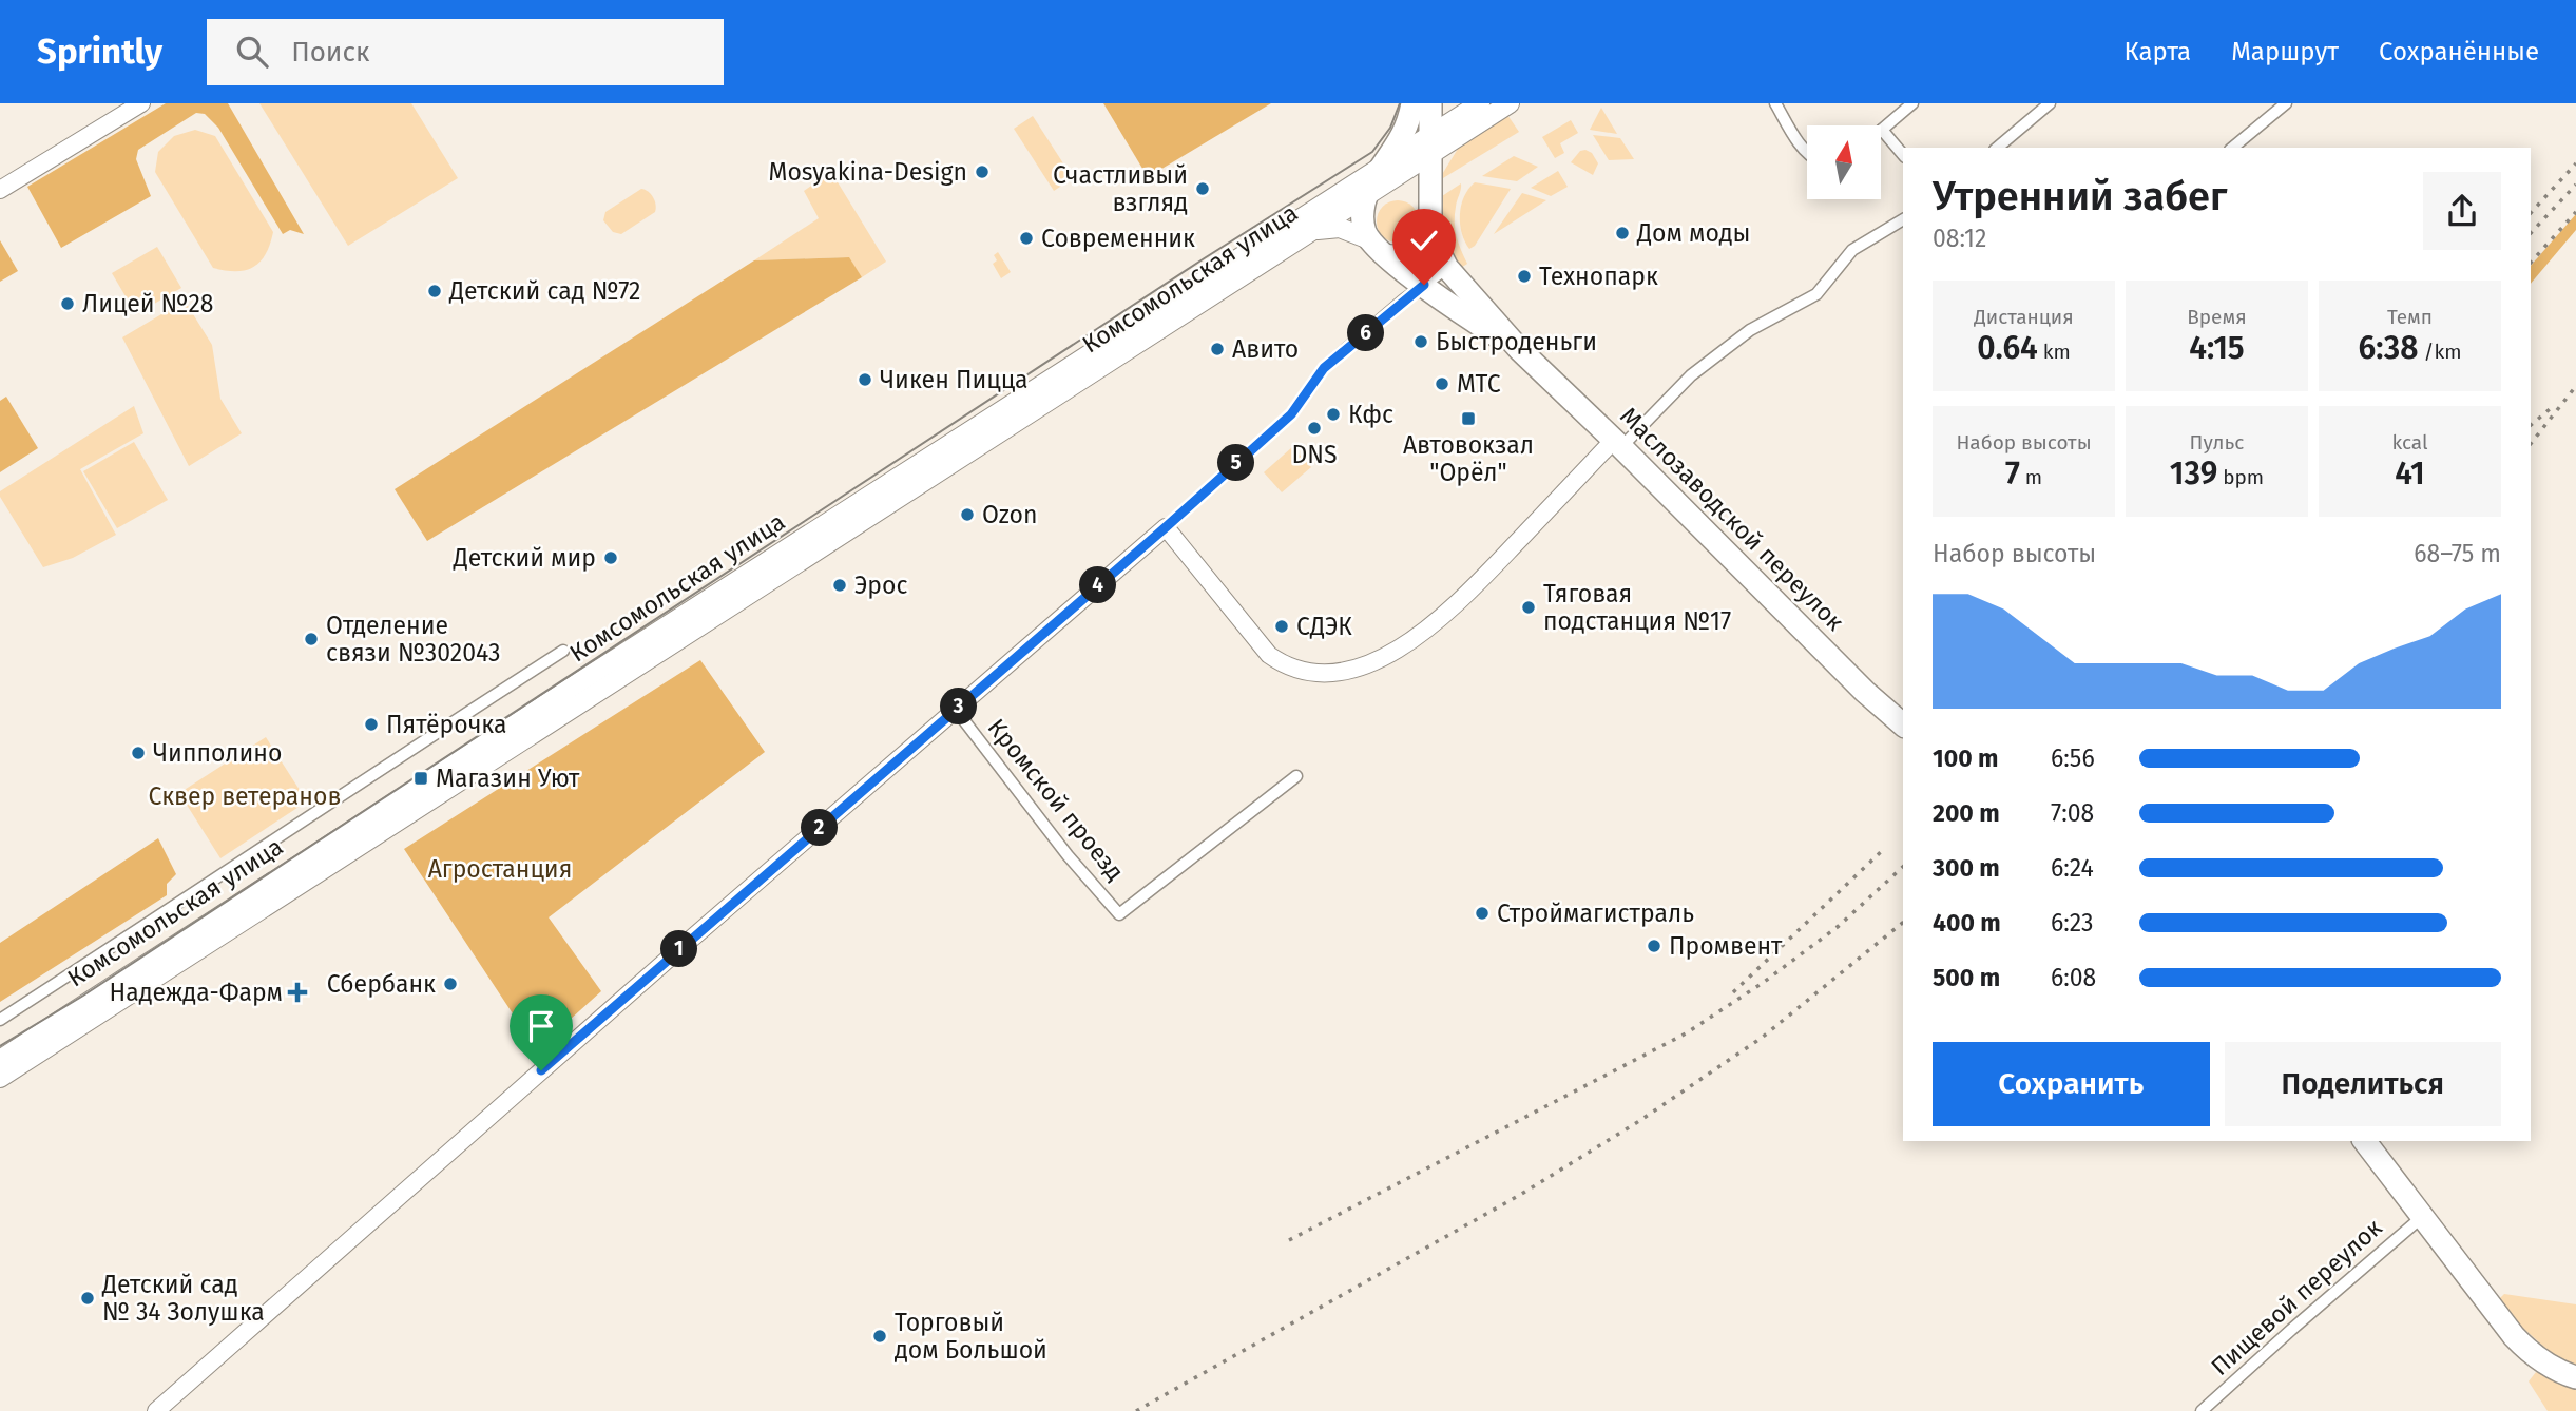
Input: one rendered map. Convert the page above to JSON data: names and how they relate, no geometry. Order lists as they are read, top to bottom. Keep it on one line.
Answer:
{"streets":{"highway":["Комсомольская улица","Маслозаводской переулок"],"street":["Кромской проезд","Пищевой переулок"]},"crossings":[["Комсомольская улица","Маслозаводской переулок"]],"parks":["Сквер ветеранов","Агростанция"],"places":{"other":["Mosyakina-Design","Счастливый взгляд","Дом моды","Современник","Технопарк","Детский сад №72","Лицей №28","Быстроденьги","Авито","Чикен Пицца","МТС","Кфс","DNS","Ozon","Детский мир","Эрос","Тяговая подстанция №17","СДЭК","Отделение связи №302043","Пятёрочка","Чипполино","Строймагистраль","Промвент","Сбербанк","Детский сад № 34 Золушка","Торговый дом Большой"],"transit":["Автовокзал \"Орёл\"","Магазин Уют"],"health":["Надежда-Фарм"]},"north":"top","page":{"header":"Sprintly","search":"Поиск","nav":["Карта","Маршрут","Сохранённые"],"heading":["Утренний забег","08:12"],"stats":[["Дистанция","0.64 km"],["Время","4:15"],["Темп","6:38 /km"],["Набор высоты","7 m"],["Пульс","139 bpm"],["kcal","41"]],"pins":["6","5","4","3","2","1"],"chart":["Набор высоты","68–75 m"],"list":[{"name":"100 m","note":"6:56"},{"name":"200 m","note":"7:08"},{"name":"300 m","note":"6:24"},{"name":"400 m","note":"6:23"},{"name":"500 m","note":"6:08"}],"buttons":["Сохранить","Поделиться"]}}
